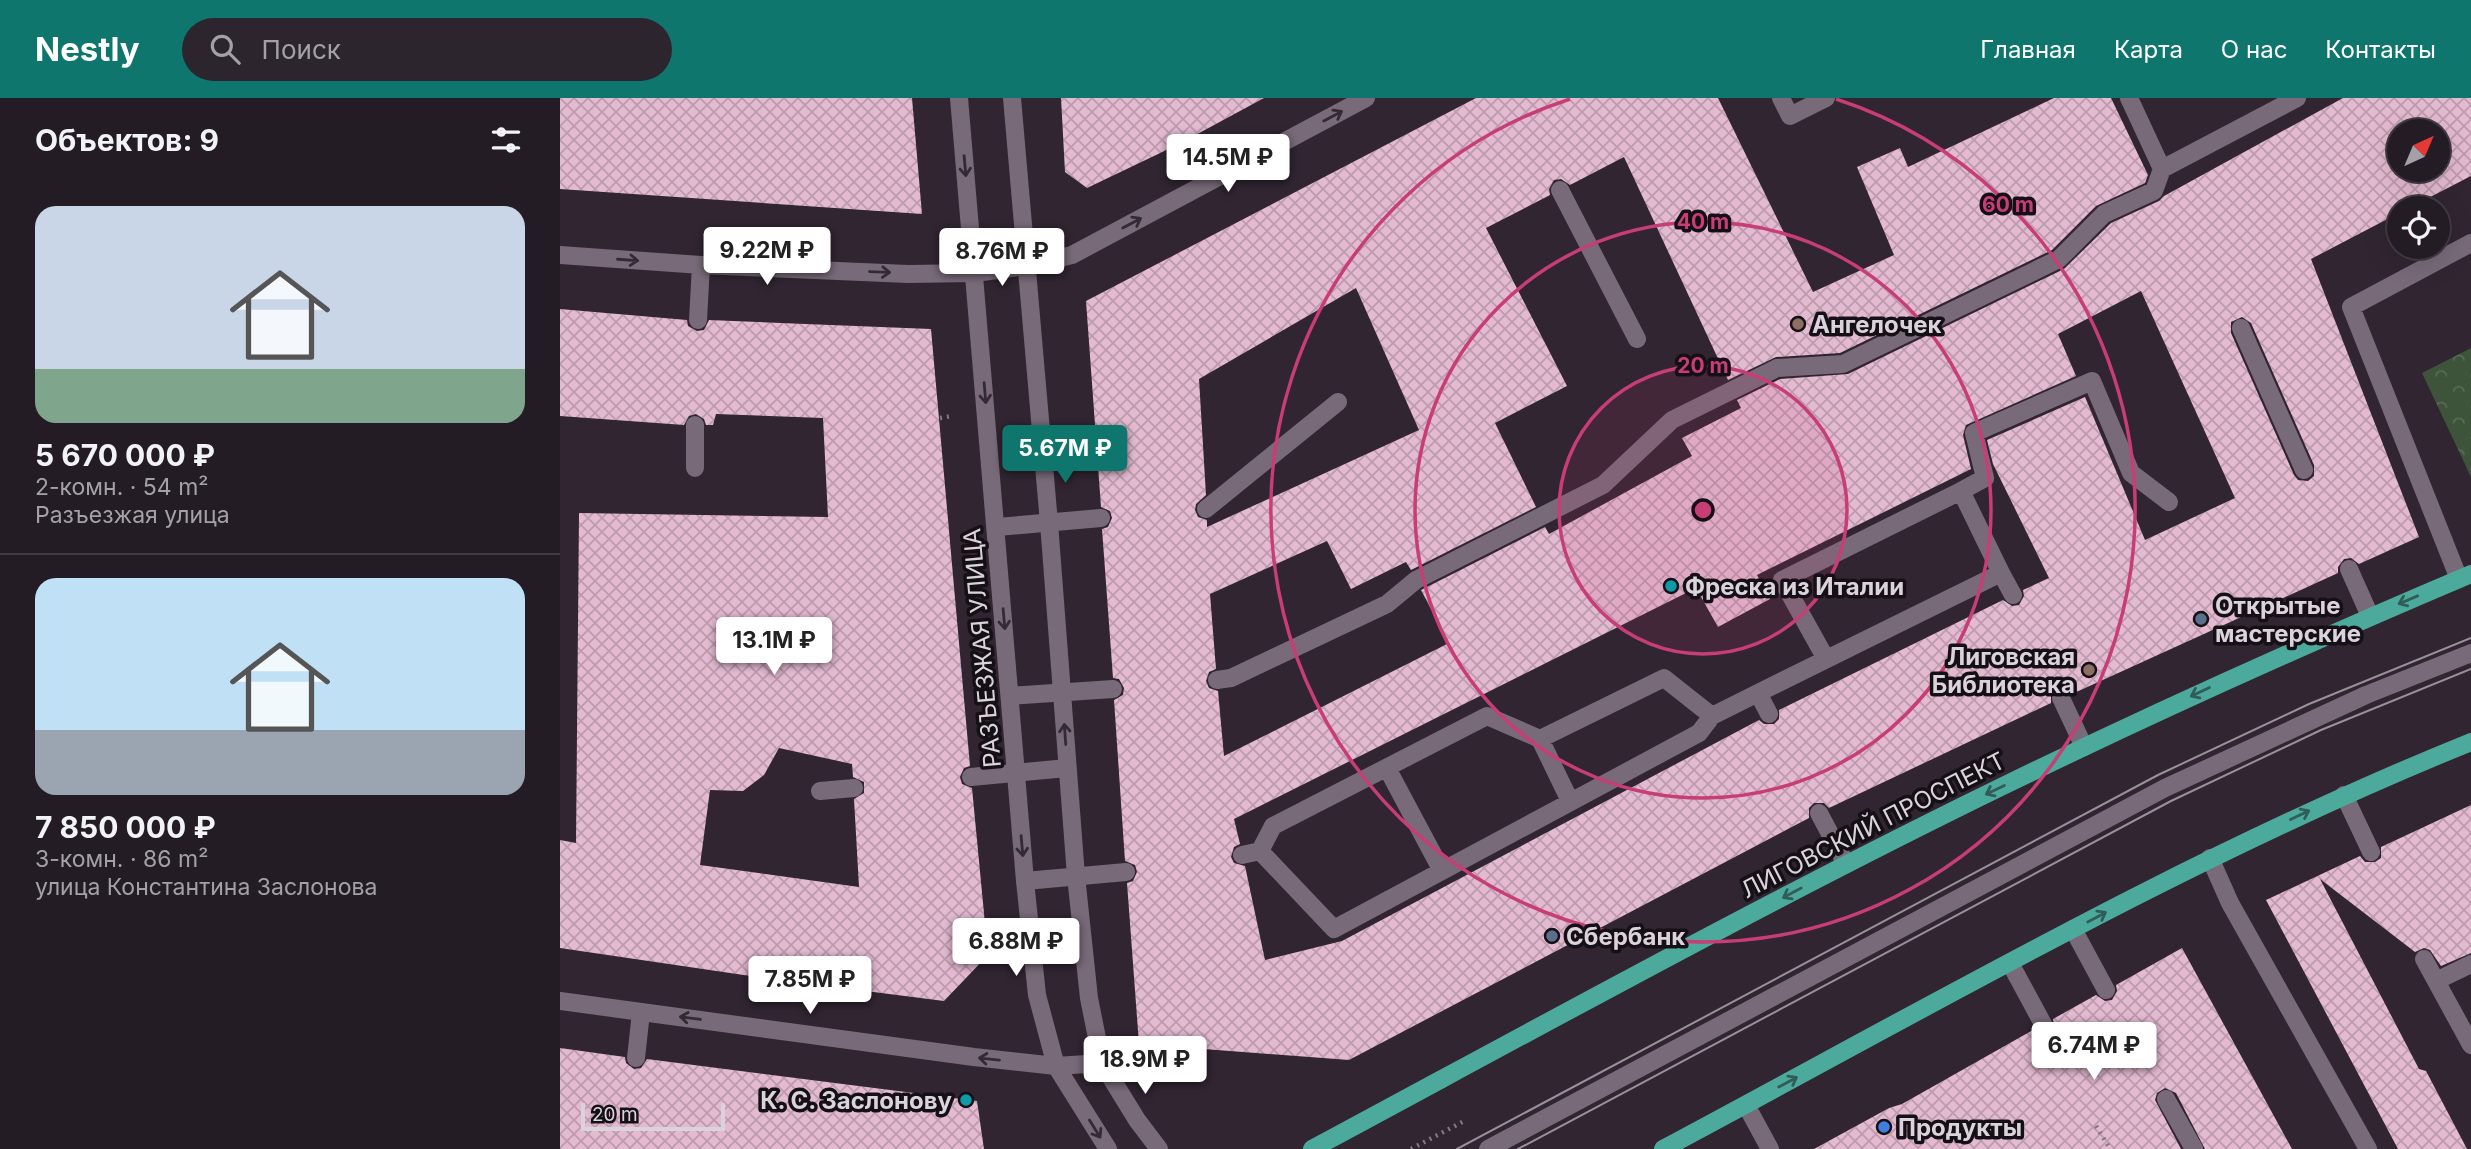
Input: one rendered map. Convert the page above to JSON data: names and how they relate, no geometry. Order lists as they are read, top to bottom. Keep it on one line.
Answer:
{"streets":{"main road":["ЛИГОВСКИЙ ПРОСПЕКТ"],"street":["РАЗЪЕЗЖАЯ УЛИЦА"]},"places":["Ангелочек","Фреска из Италии","Открытые мастерские","Лиговская Библиотека","Сбербанк","К. С. Заслонову","Продукты"],"scale_bar":"20 m","north":"top right","page":{"header":"Nestly","search":"Поиск","nav":["Главная","Карта","О нас","Контакты"],"heading":"Объектов: 9","price":["14.5M ₽","9.22M ₽","8.76M ₽","5.67M ₽","13.1M ₽","6.88M ₽","7.85M ₽","6.74M ₽","18.9M ₽"],"list":[{"name":"5 670 000 ₽","note":"2-комн. · 54 m² · Разъезжая улица"},{"name":"7 850 000 ₽","note":"3-комн. · 86 m² · улица Константина Заслонова"}],"scale":"20 m"},"rings":["60 m","40 m","20 m"]}
